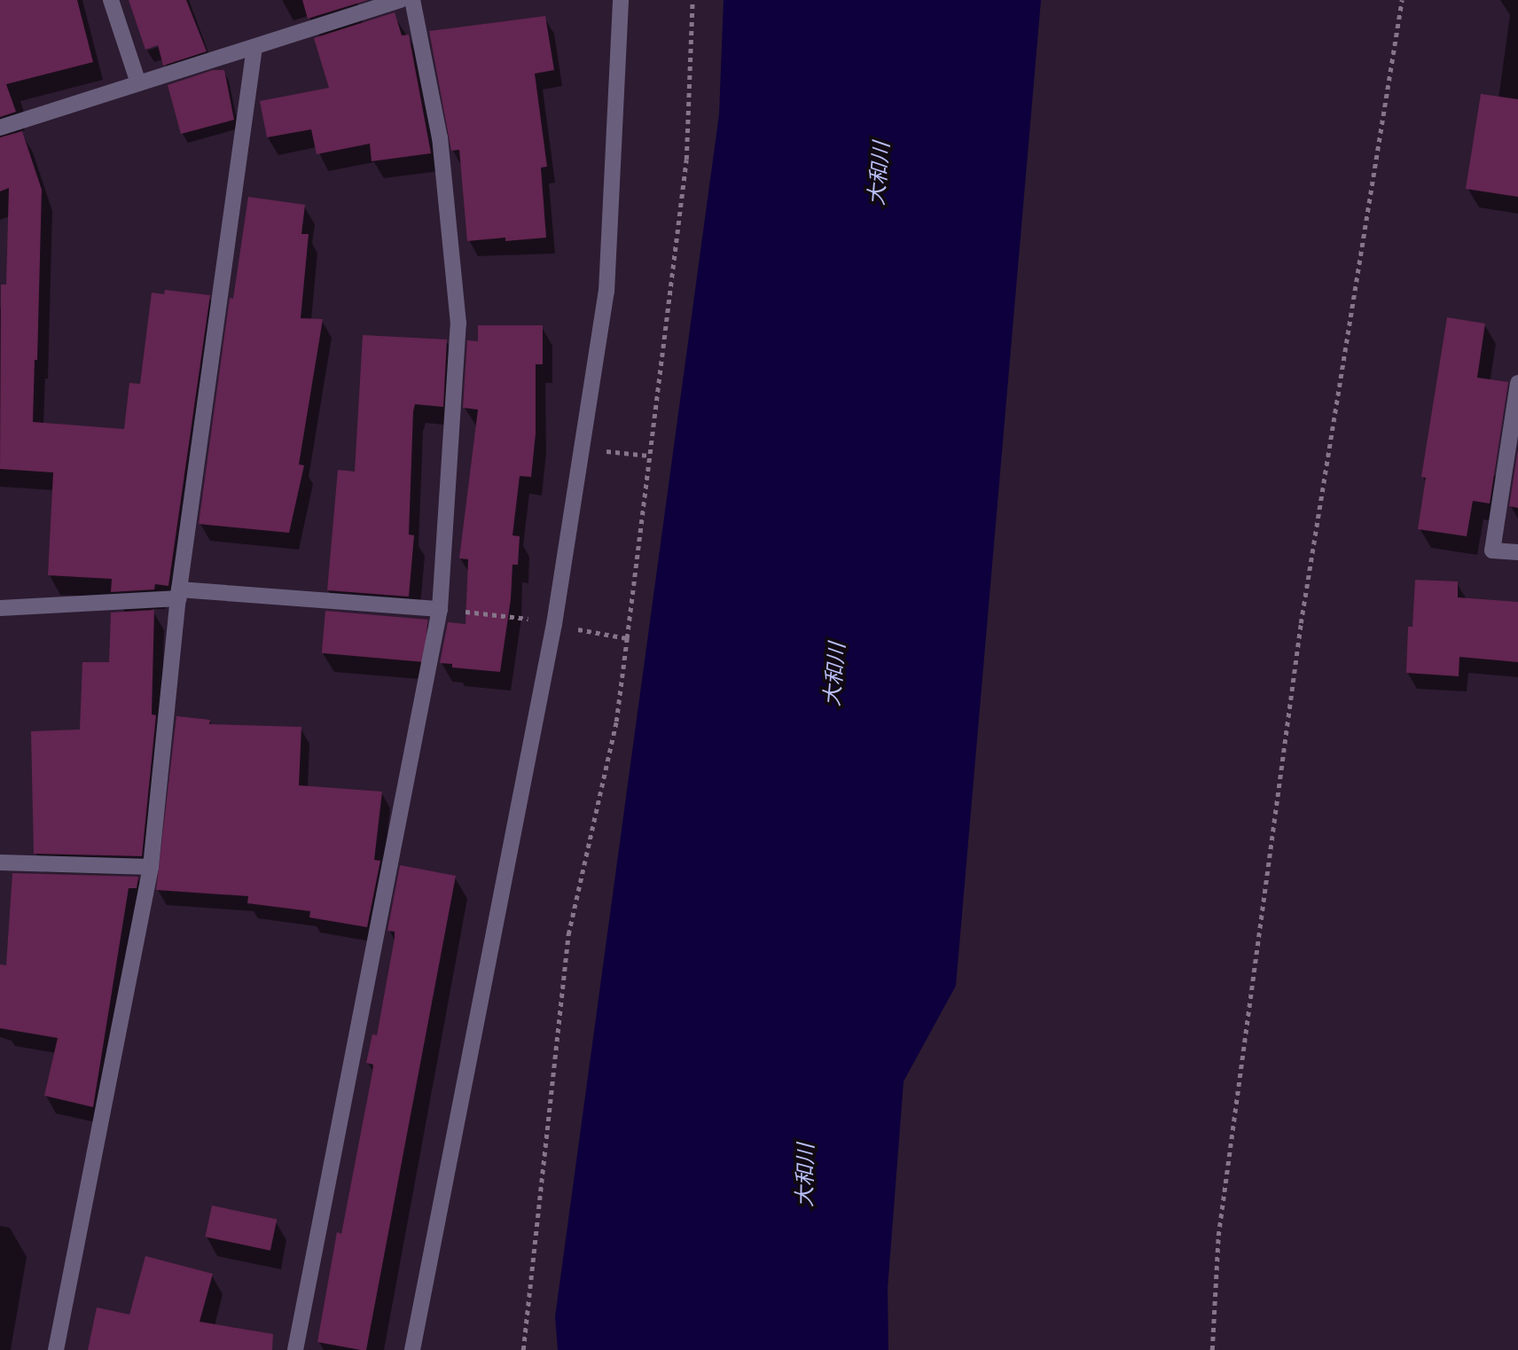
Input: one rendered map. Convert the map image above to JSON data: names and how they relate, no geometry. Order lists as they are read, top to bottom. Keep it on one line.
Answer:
{"water":["大和川"]}
